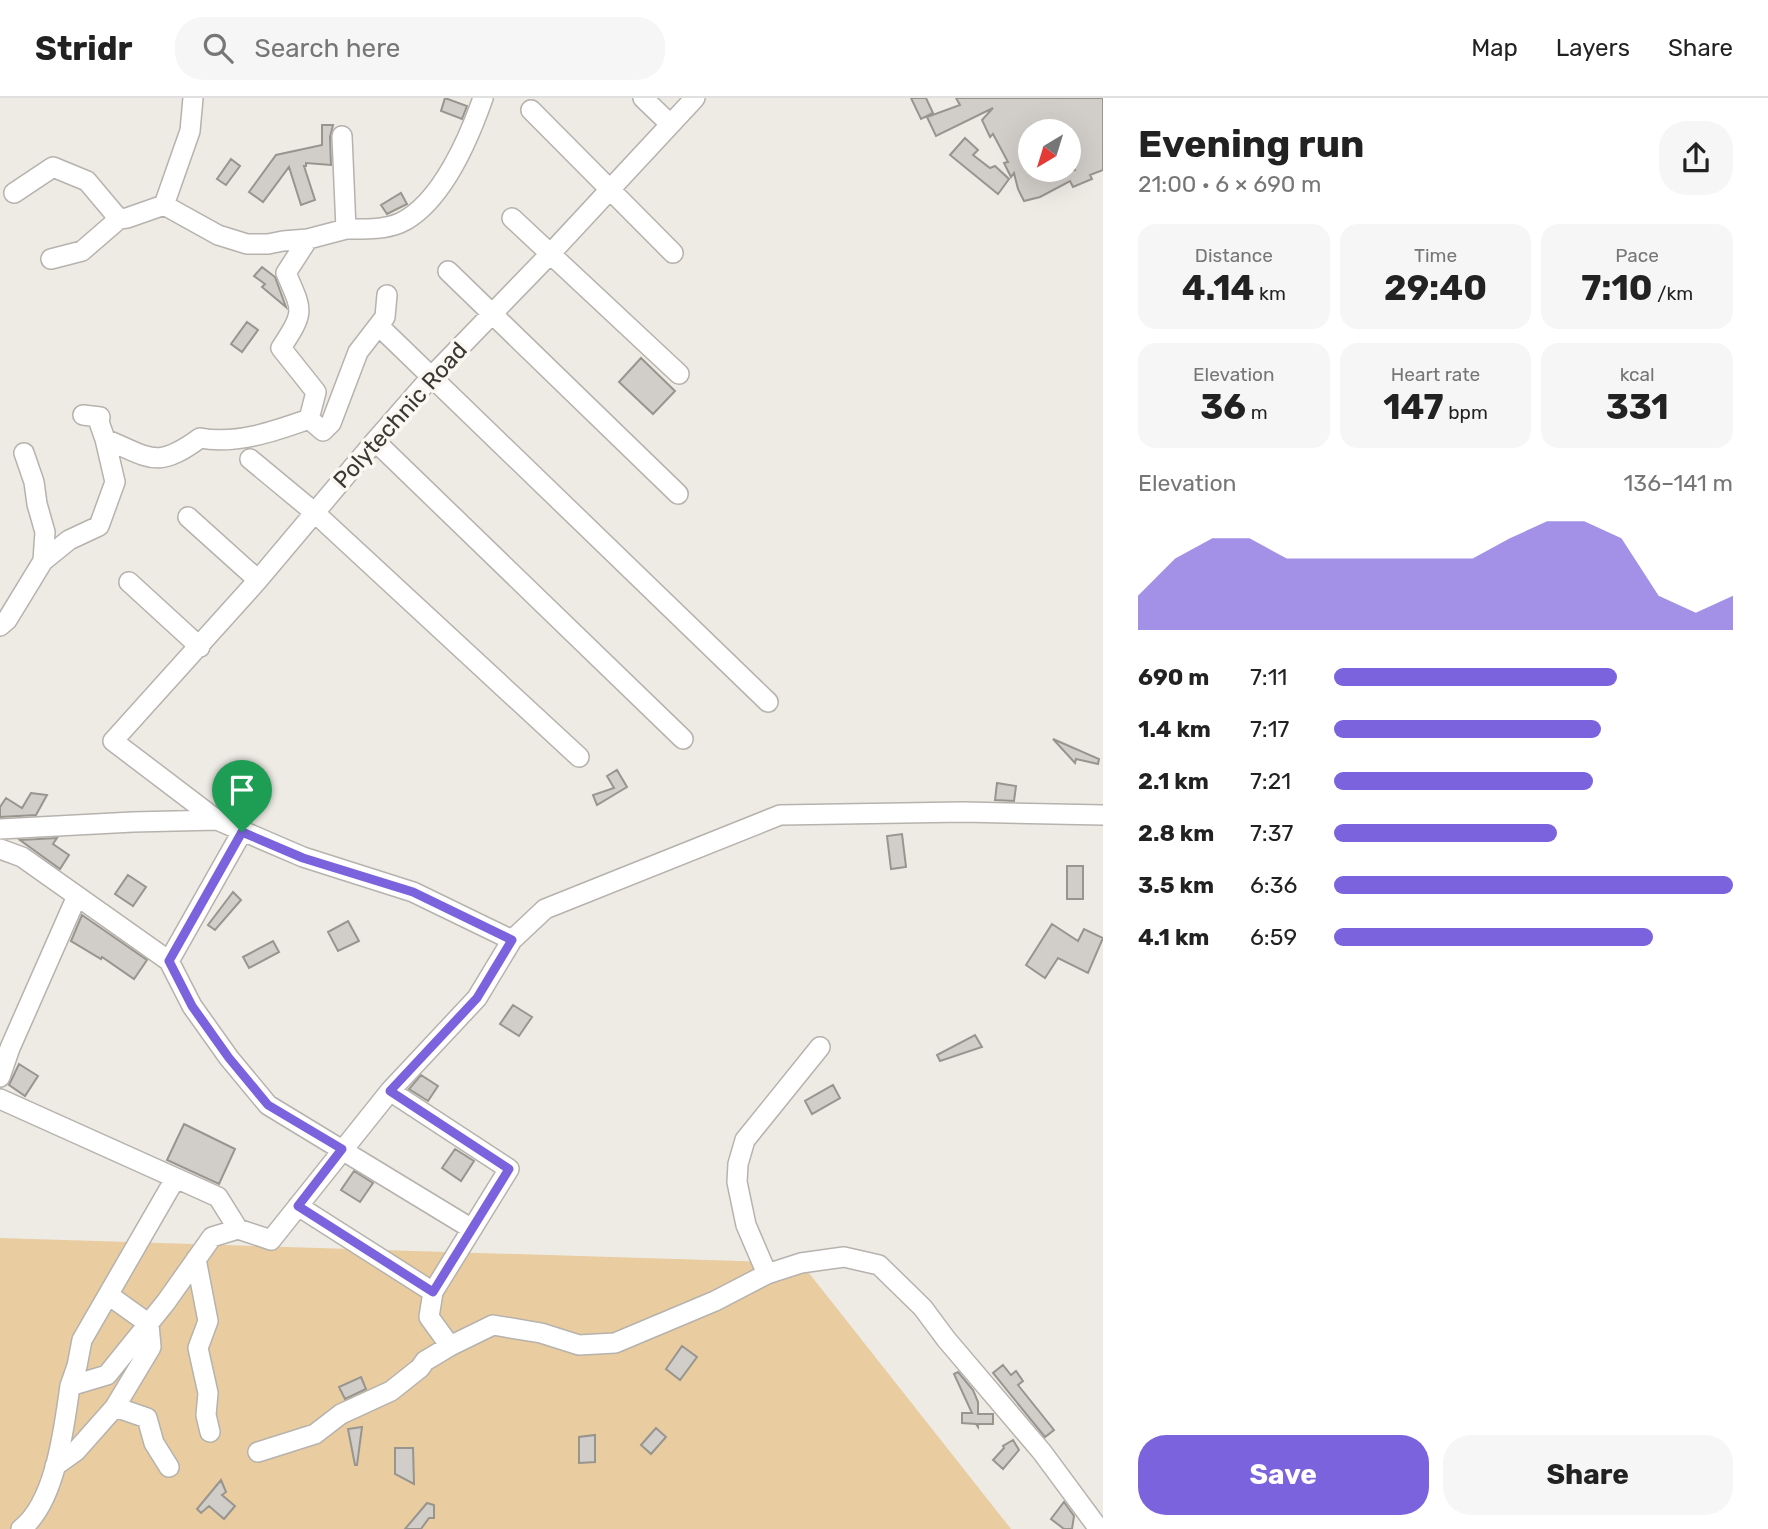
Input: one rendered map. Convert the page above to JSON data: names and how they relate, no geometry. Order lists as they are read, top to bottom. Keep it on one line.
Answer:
{"streets":{"street":["Polytechnic Road"]},"north":"bottom left","page":{"header":"Stridr","search":"Search here","nav":["Map","Layers","Share"],"heading":["Evening run","21:00 · 6 × 690 m"],"stats":[["Distance","4.14 km"],["Time","29:40"],["Pace","7:10 /km"],["Elevation","36 m"],["Heart rate","147 bpm"],["kcal","331"]],"chart":["Elevation","136–141 m"],"list":[{"name":"690 m","note":"7:11"},{"name":"1.4 km","note":"7:17"},{"name":"2.1 km","note":"7:21"},{"name":"2.8 km","note":"7:37"},{"name":"3.5 km","note":"6:36"},{"name":"4.1 km","note":"6:59"}],"buttons":["Save","Share"]}}
